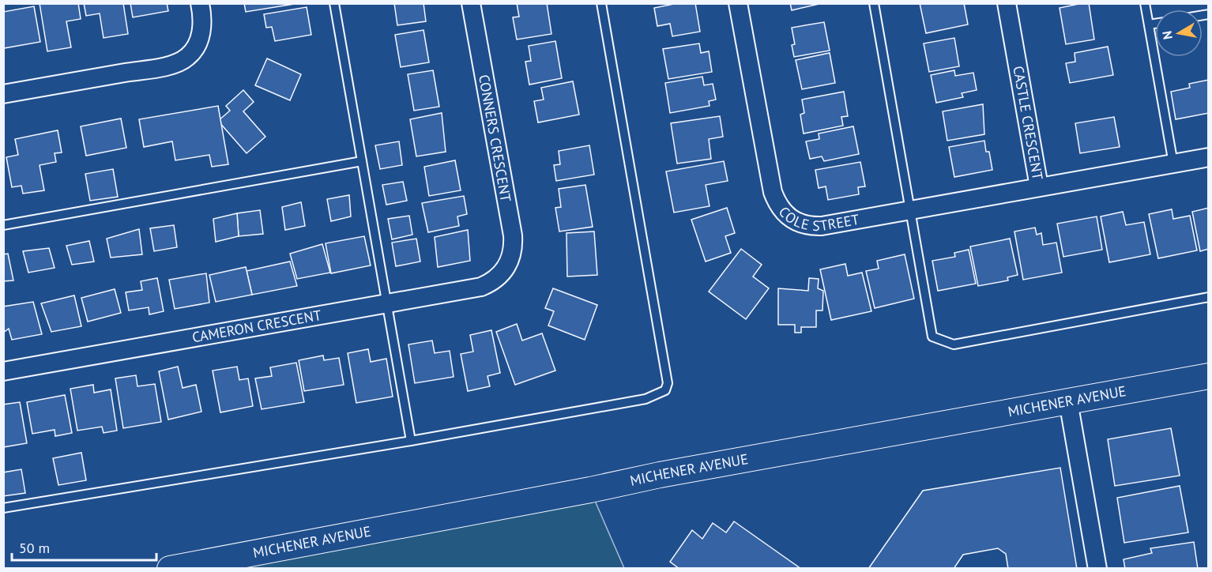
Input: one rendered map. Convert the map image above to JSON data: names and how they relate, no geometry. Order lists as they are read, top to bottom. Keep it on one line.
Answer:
{"streets":{"street":["CASTLE CRESCENT","CONNERS CRESCENT","COLE STREET","CAMERON CRESCENT","MICHENER AVENUE"]},"crossings":[["CASTLE CRESCENT","COLE STREET"],["CONNERS CRESCENT","CAMERON CRESCENT"]],"scale_bar":"50 m","north":"left"}
